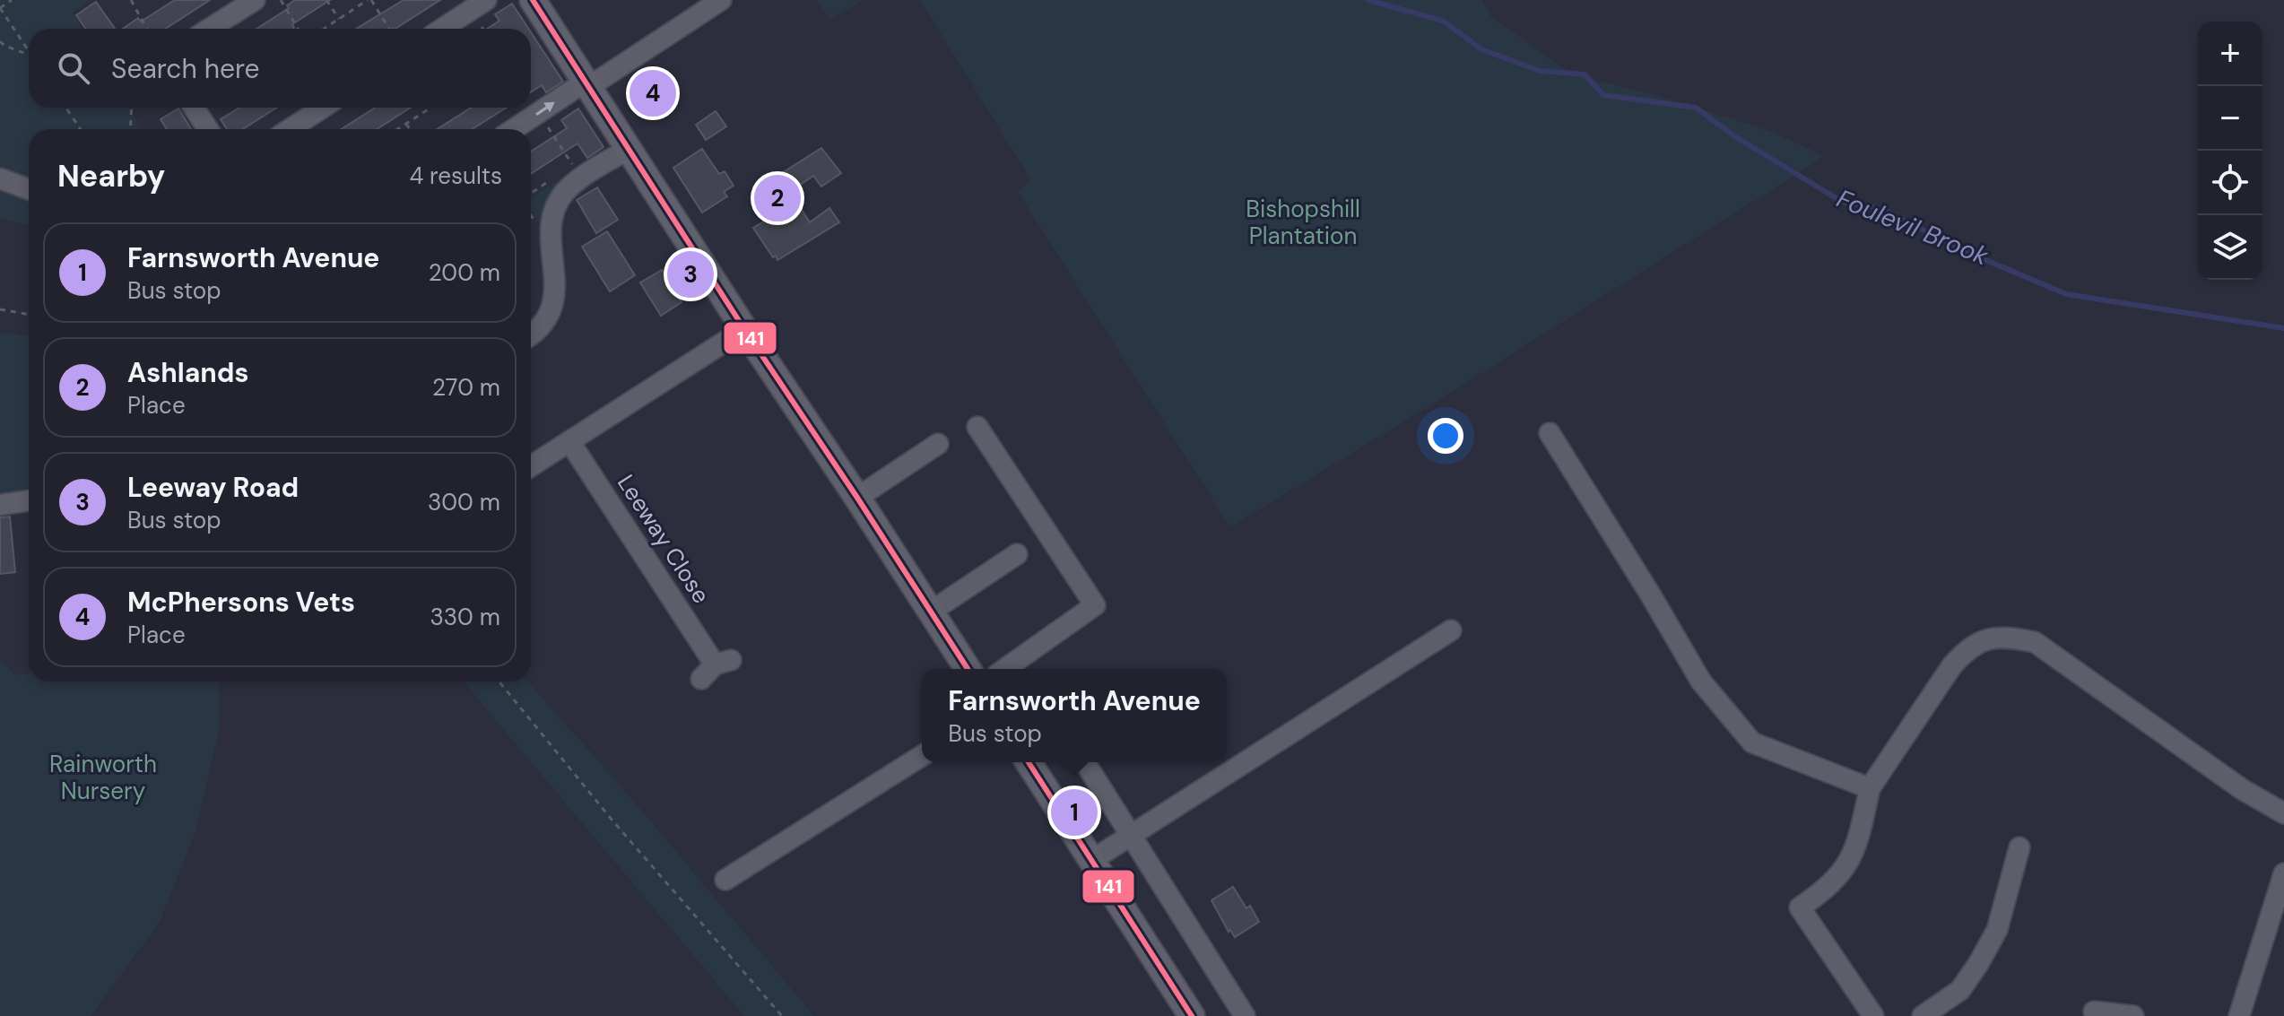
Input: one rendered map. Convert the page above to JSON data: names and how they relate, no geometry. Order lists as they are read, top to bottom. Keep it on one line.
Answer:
{"streets":{"street":["Leeway Close"]},"water":["Foulevil Brook"],"parks":["Bishopshill Plantation","Rainworth Nursery"],"lines":["transit line 141"],"page":{"map_buttons":["+","−"],"search":"Search here","pins":["4","2","3","1"],"heading":["Nearby","4 results"],"list":[{"mark":"1","name":"Farnsworth Avenue","note":"Bus stop","value":"200 m"},{"mark":"2","name":"Ashlands","note":"Place","value":"270 m"},{"mark":"3","name":"Leeway Road","note":"Bus stop","value":"300 m"},{"mark":"4","name":"McPhersons Vets","note":"Place","value":"330 m"}],"popup":["Farnsworth Avenue","Bus stop"]}}
